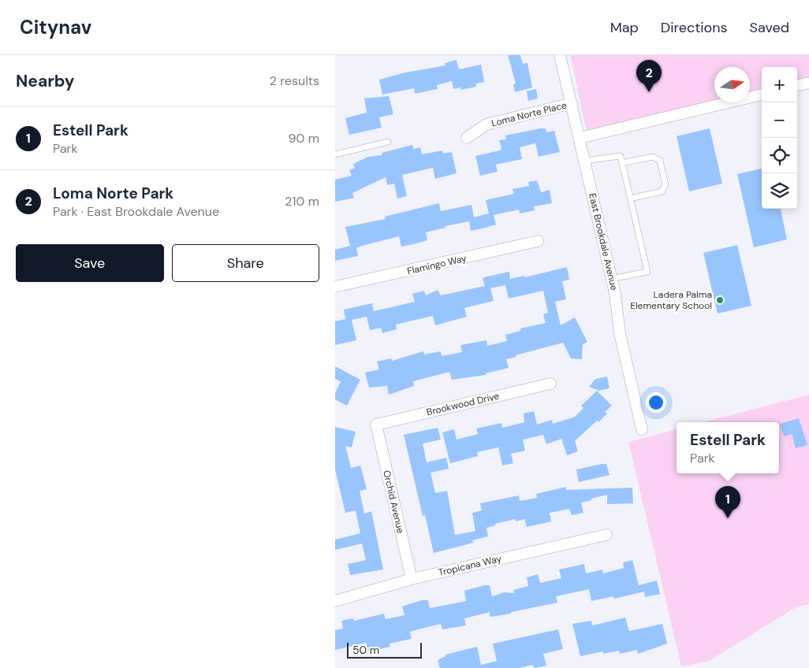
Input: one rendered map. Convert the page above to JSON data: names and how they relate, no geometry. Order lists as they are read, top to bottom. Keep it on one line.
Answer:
{"streets":{"street":["Loma Norte Place","East Brookdale Avenue","Flamingo Way","Brookwood Drive","Orchid Avenue","Tropicana Way"]},"crossings":[["Loma Norte Place","East Brookdale Avenue"],["Brookwood Drive","Orchid Avenue"],["Orchid Avenue","Tropicana Way"]],"places":["Ladera Palma Elementary School"],"scale_bar":"50 m","north":"right","page":{"header":"Citynav","nav":["Map","Directions","Saved"],"heading":["Nearby","2 results"],"pins":["2","1"],"map_buttons":["+","−"],"list":[{"mark":"1","name":"Estell Park","note":"Park","value":"90 m"},{"mark":"2","name":"Loma Norte Park","note":"Park · East Brookdale Avenue","value":"210 m"}],"buttons":["Save","Share"],"popup":["Estell Park","Park"],"scale":"50 m"}}
